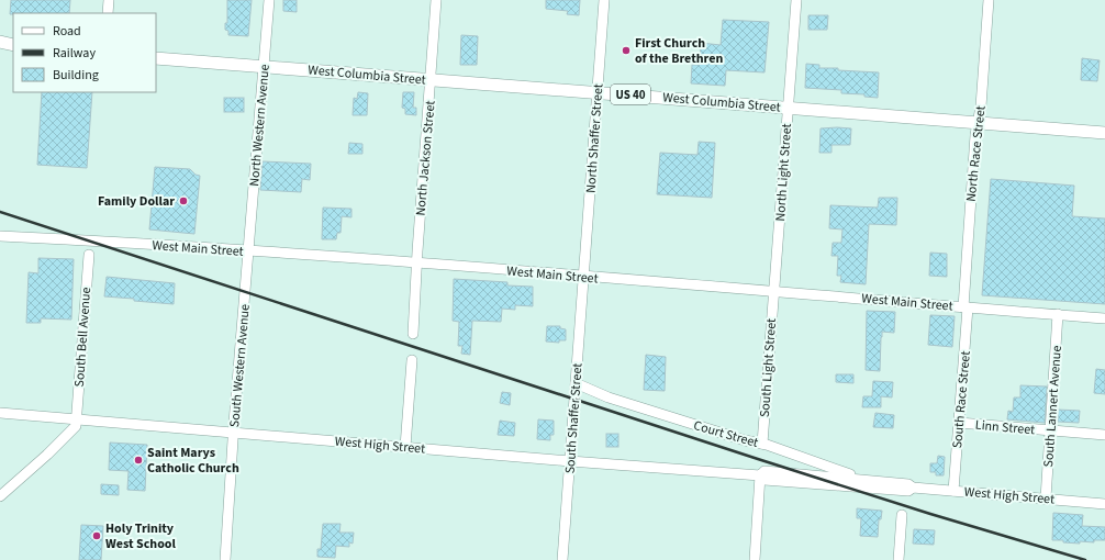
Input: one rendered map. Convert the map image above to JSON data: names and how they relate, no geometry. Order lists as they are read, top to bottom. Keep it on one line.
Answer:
{"streets":{"main road":["West Columbia Street","US 40"],"street":["North Western Avenue","North Shaffer Street","North Race Street","North Jackson Street","North Light Street","West Main Street","South Bell Avenue","South Western Avenue","South Light Street","South Race Street","South Lannert Avenue","South Shaffer Street","Linn Street","Court Street","West High Street"]},"crossings":[["West Columbia Street","North Western Avenue"],["West Columbia Street","North Shaffer Street"],["West Columbia Street","North Race Street"],["West Columbia Street","North Jackson Street"],["West Columbia Street","North Light Street"],["North Western Avenue","West Main Street"],["North Western Avenue","South Western Avenue"],["North Shaffer Street","West Main Street"],["North Shaffer Street","South Shaffer Street"],["North Race Street","West Main Street"],["North Race Street","South Race Street"],["North Jackson Street","West Main Street"],["North Light Street","West Main Street"],["North Light Street","South Light Street"],["West Main Street","South Western Avenue"],["West Main Street","South Light Street"],["West Main Street","South Race Street"],["West Main Street","South Lannert Avenue"],["West Main Street","South Shaffer Street"],["South Bell Avenue","West High Street"],["South Western Avenue","West High Street"],["South Light Street","Court Street"],["South Race Street","Linn Street"],["South Race Street","West High Street"],["South Lannert Avenue","Linn Street"],["South Lannert Avenue","West High Street"],["South Shaffer Street","Court Street"],["South Shaffer Street","West High Street"],["Court Street","West High Street"]],"places":["First Church of the Brethren","Family Dollar","Saint Marys Catholic Church","Holy Trinity West School"],"legend":["Road","Railway","Building"]}
